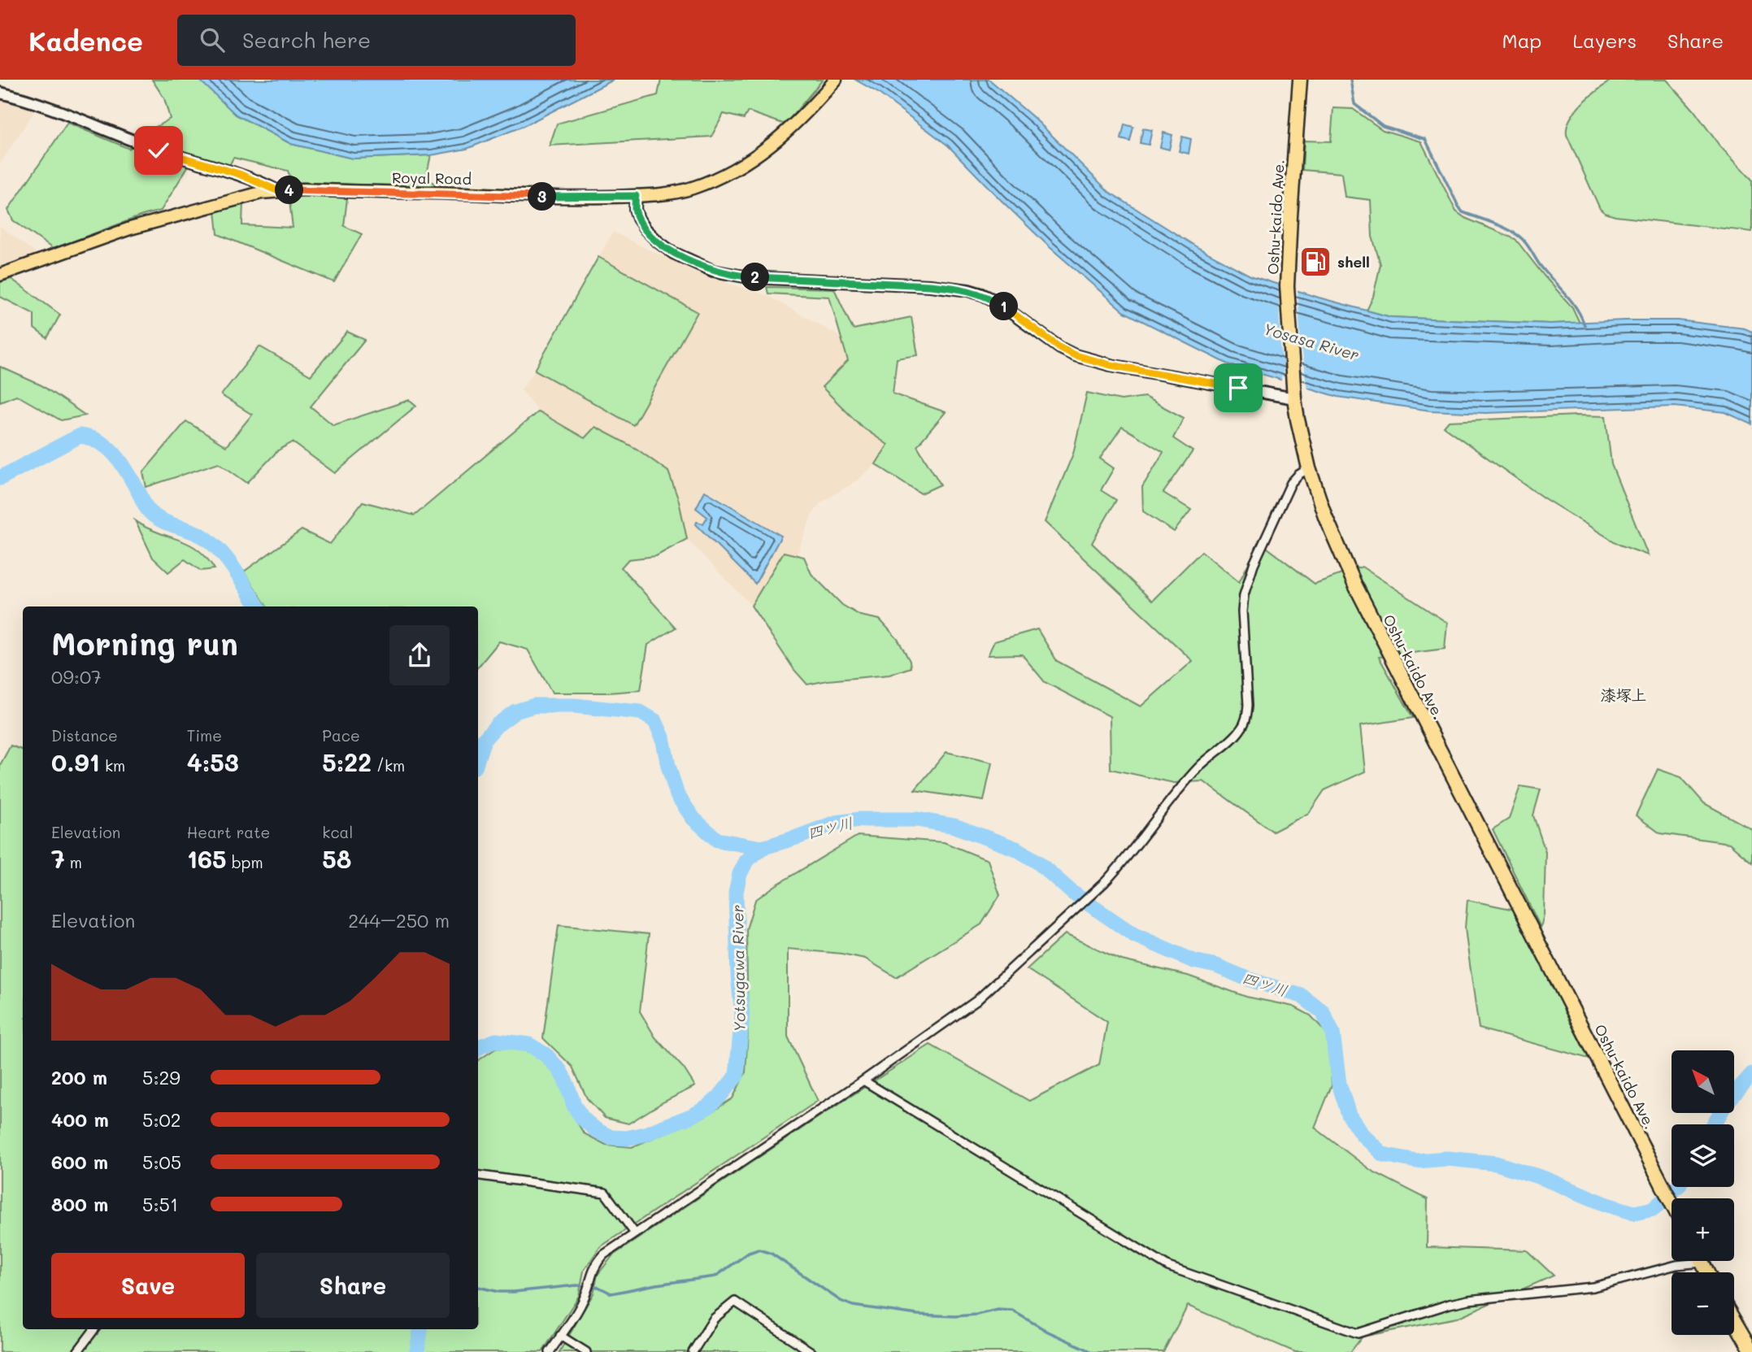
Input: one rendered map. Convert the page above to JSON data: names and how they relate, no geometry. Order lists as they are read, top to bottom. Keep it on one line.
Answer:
{"streets":{"highway":["Oshu-kaido Ave."],"main road":["Royal Road"]},"districts":["漆塚上"],"water":["Yosasa River","四ツ川","Yotsugawa River"],"places":{"fuel station":["shell"]},"north":"top left","page":{"header":"Kadence","search":"Search here","nav":["Map","Layers","Share"],"pins":["4","3","2","1"],"heading":["Morning run","09:07"],"stats":[["Distance","0.91 km"],["Time","4:53"],["Pace","5:22 /km"],["Elevation","7 m"],["Heart rate","165 bpm"],["kcal","58"]],"chart":["Elevation","244–250 m"],"map_buttons":["+","−"],"list":[{"name":"200 m","note":"5:29"},{"name":"400 m","note":"5:02"},{"name":"600 m","note":"5:05"},{"name":"800 m","note":"5:51"}],"buttons":["Save","Share"]}}
